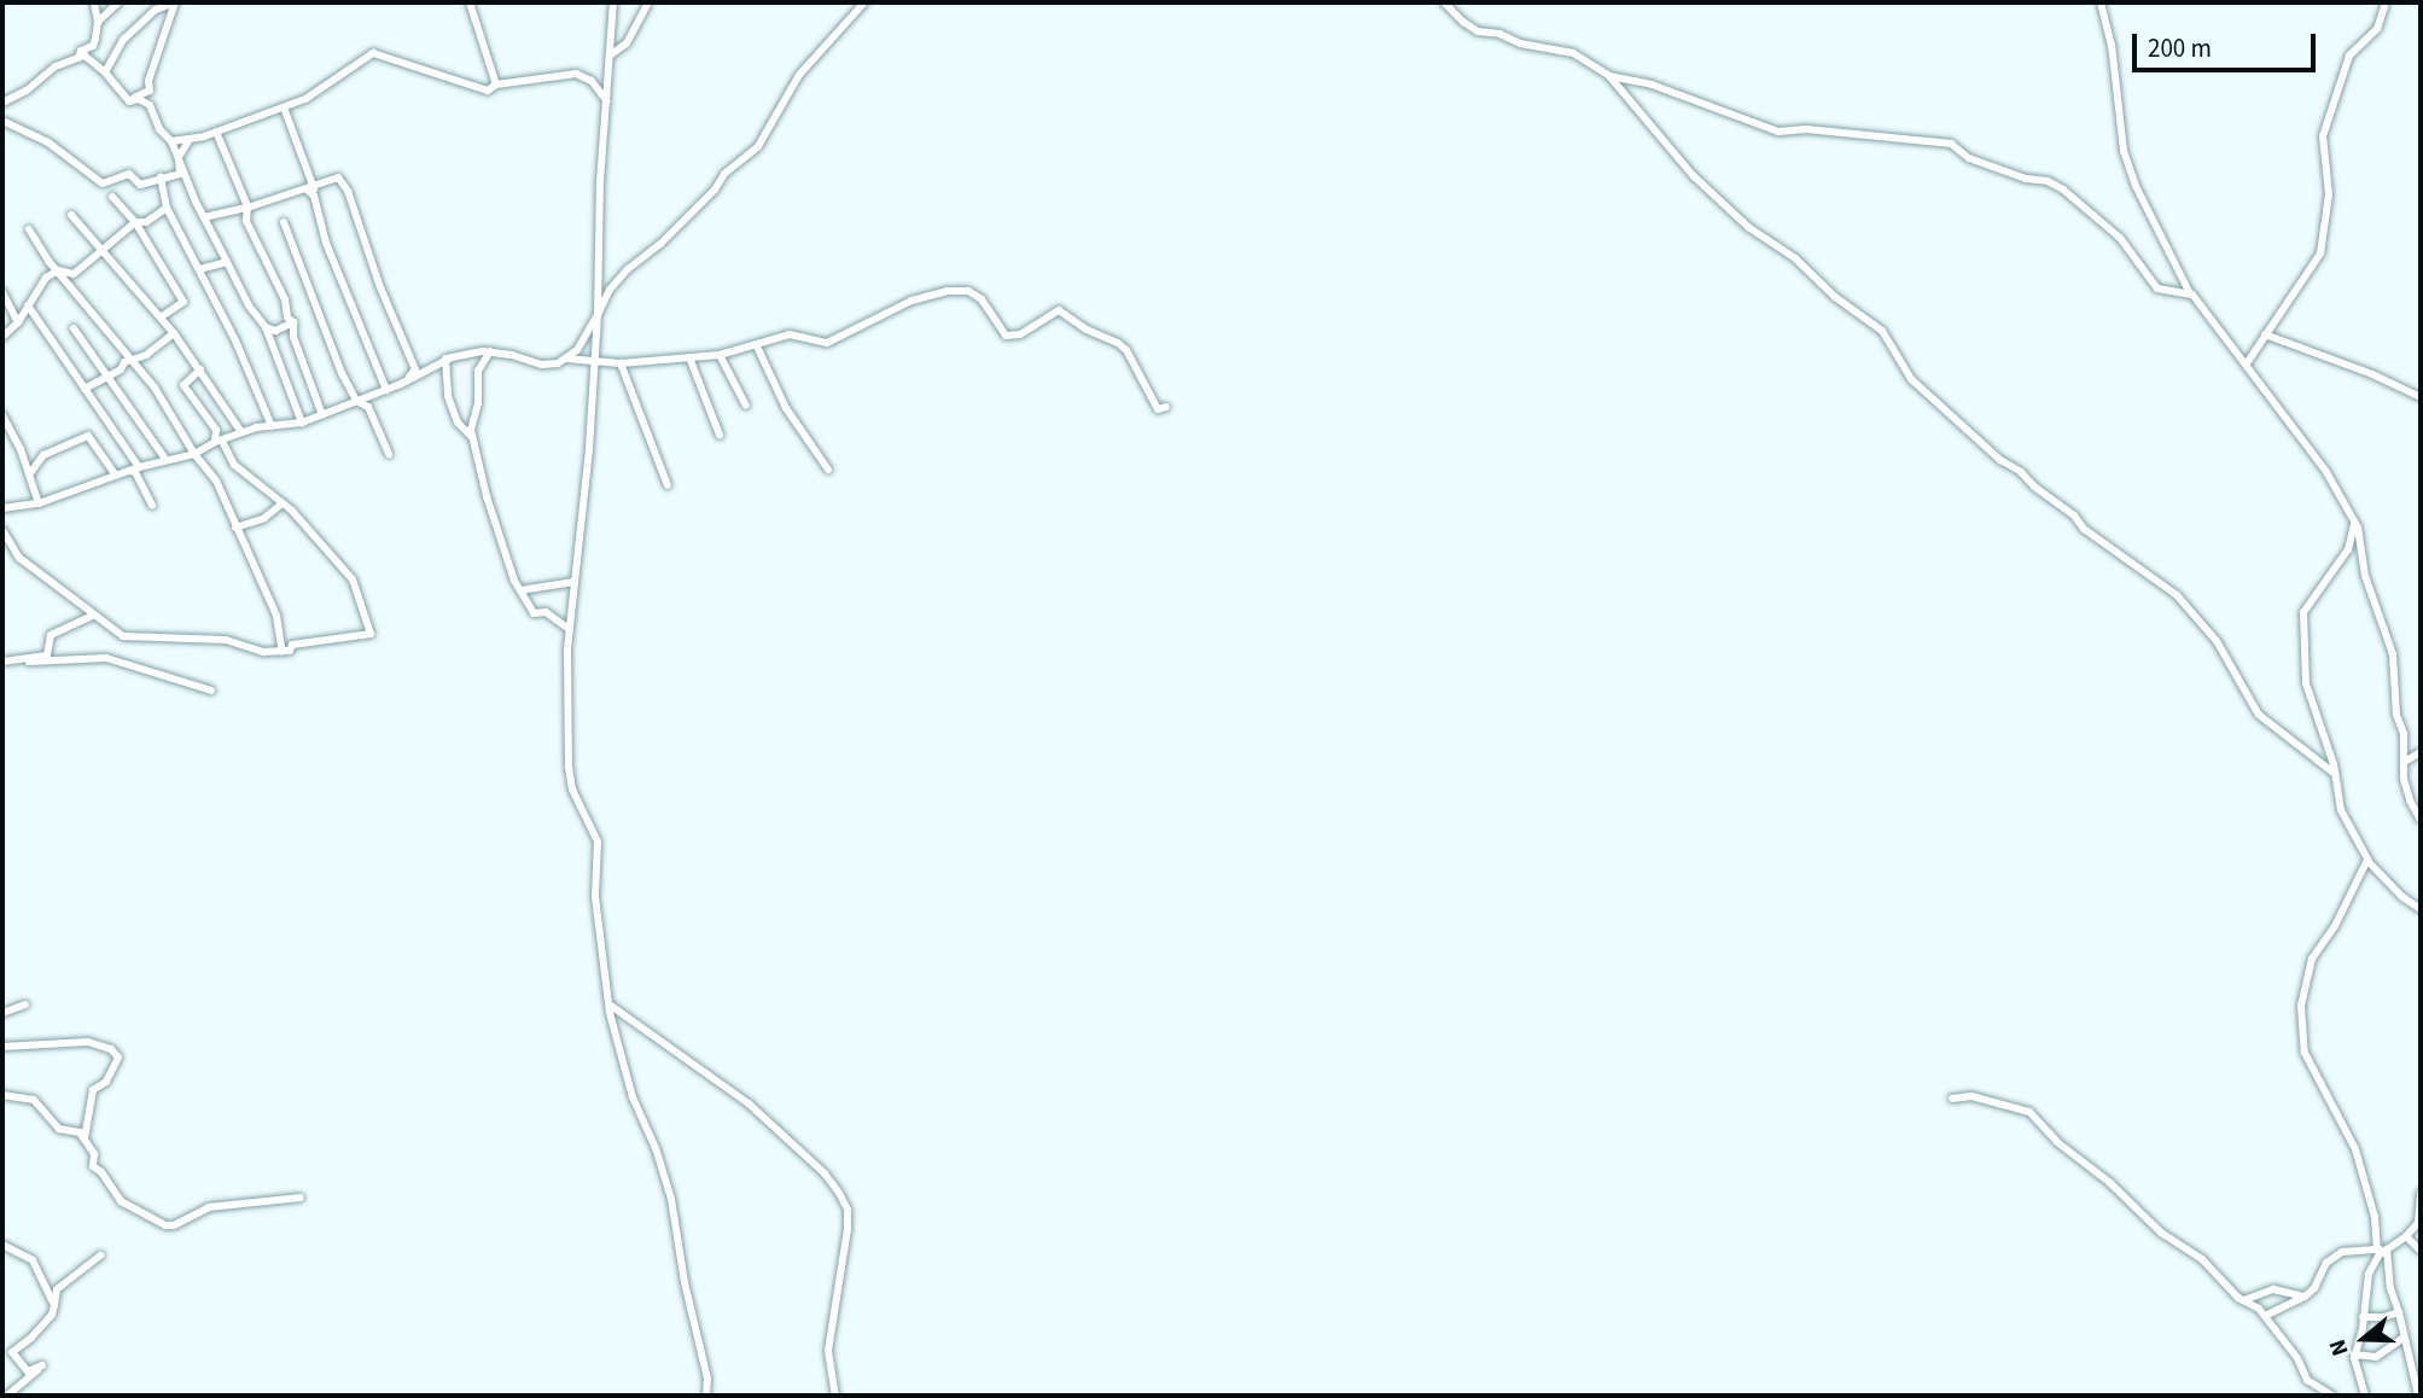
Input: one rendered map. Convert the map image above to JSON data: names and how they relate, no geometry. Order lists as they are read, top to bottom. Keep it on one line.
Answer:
{"scale_bar":"200 m","north":"left"}
